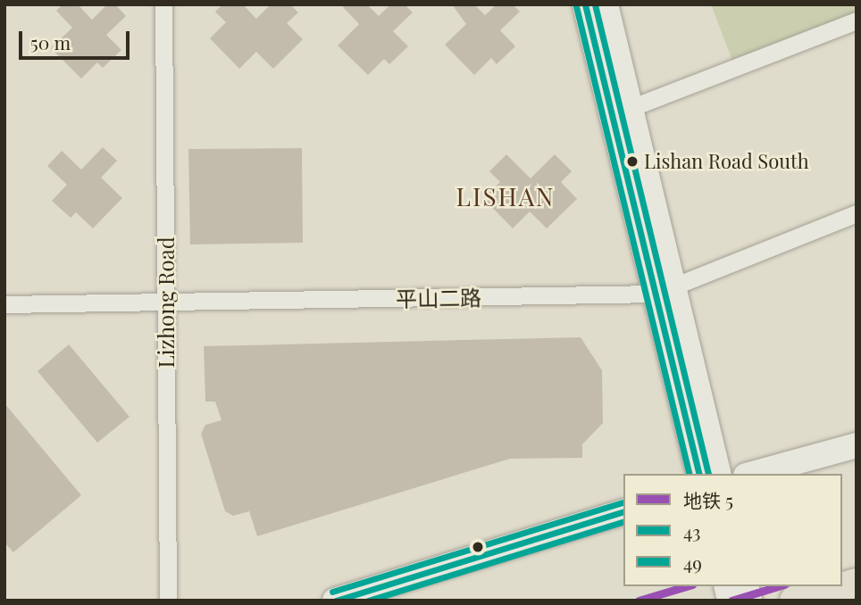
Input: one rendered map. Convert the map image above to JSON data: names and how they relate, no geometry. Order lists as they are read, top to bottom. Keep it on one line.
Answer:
{"streets":{"street":["平山二路","Lizhong Road"]},"crossings":[["平山二路","Lizhong Road"]],"districts":["LISHAN"],"places":["Lishan Road South"],"lines":["transit line 43","transit line 49","metro line 5"],"legend":["地铁 5","43","49"],"scale_bar":"50 m"}
